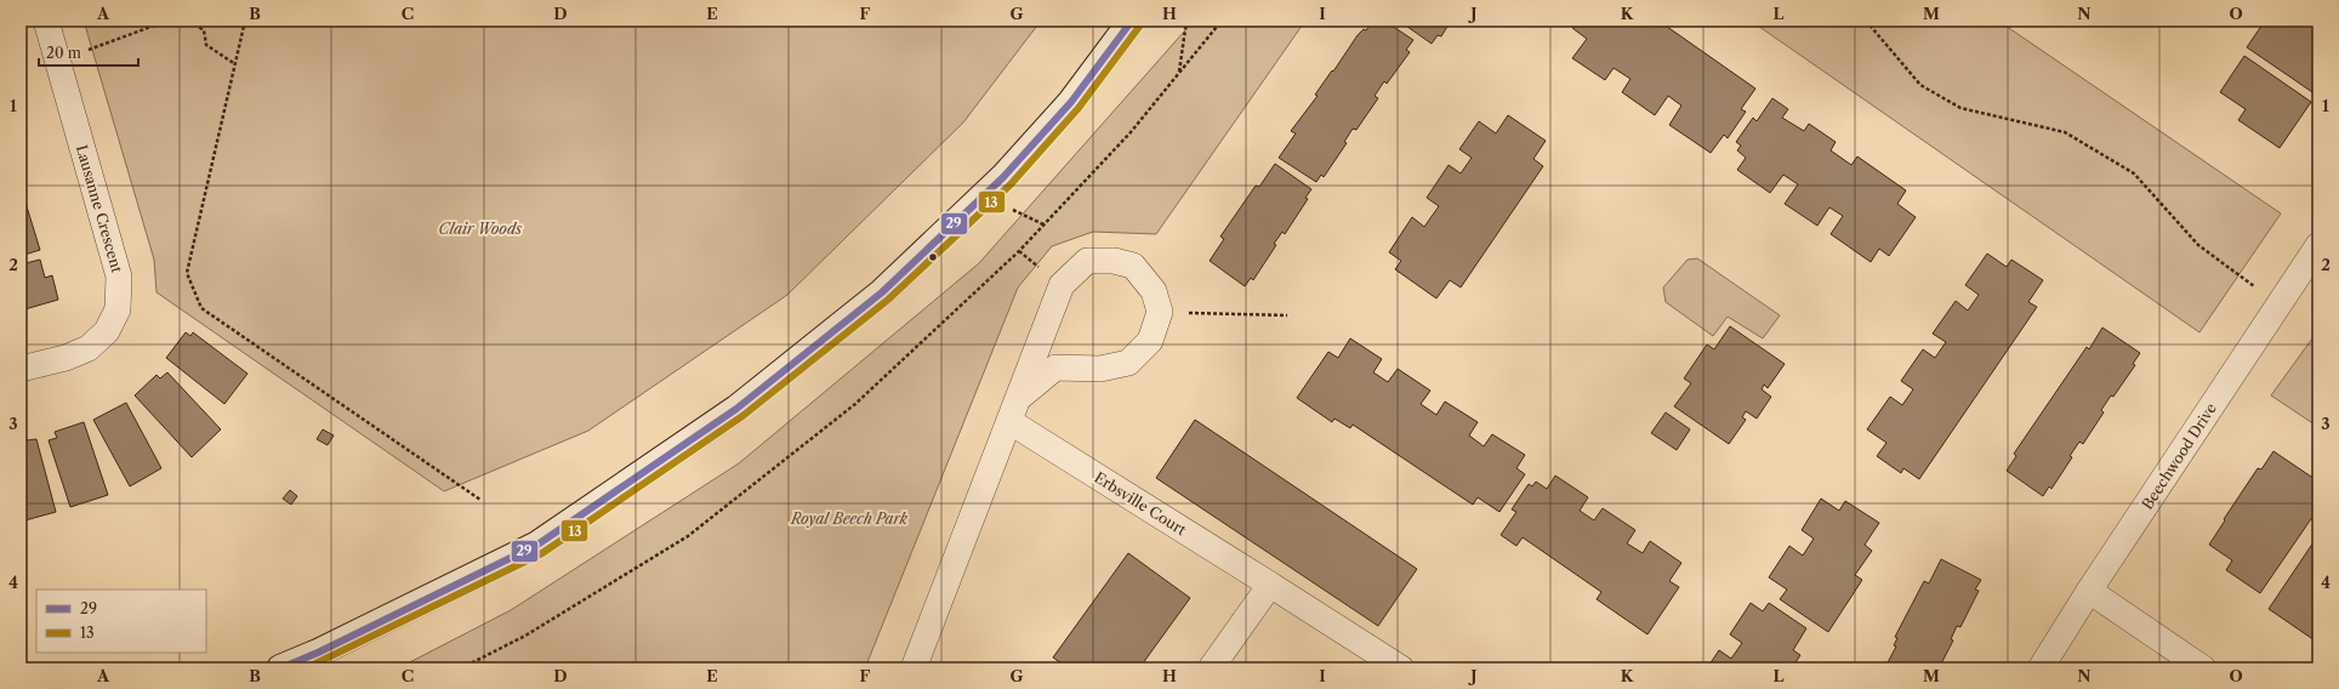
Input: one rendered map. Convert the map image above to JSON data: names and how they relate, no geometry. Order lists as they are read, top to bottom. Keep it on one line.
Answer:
{"streets":{"street":["Lausanne Crescent","Beechwood Drive","Erbsville Court"]},"parks":["Clair Woods","Royal Beech Park"],"lines":["transit line 29","transit line 13"],"legend":["29","13"],"scale_bar":"20 m","grid":{"columns":["A","B","C","D","E","F","G","H","I","J","K","L","M","N","O"],"rows":["1","2","3","4"]}}
